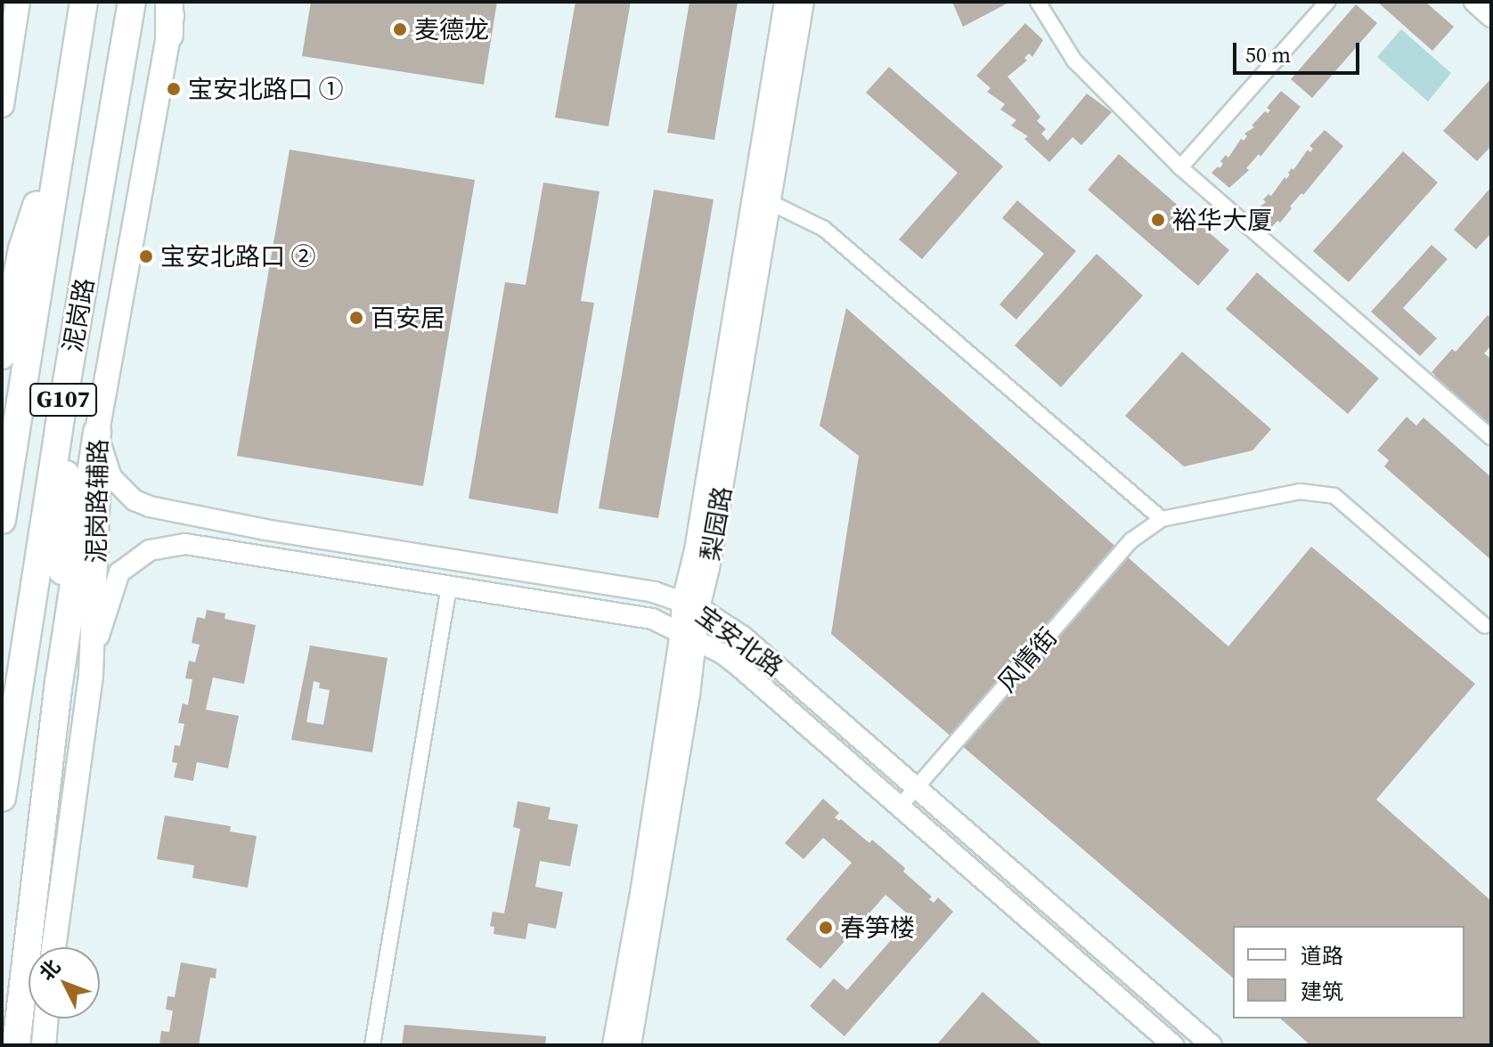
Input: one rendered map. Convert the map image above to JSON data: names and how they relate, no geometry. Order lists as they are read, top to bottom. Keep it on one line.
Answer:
{"streets":{"highway":["泥岗路","G107"],"main road":["泥岗路辅路"],"street":["梨园路","宝安北路","风情街"]},"crossings":[["泥岗路辅路","宝安北路"],["梨园路","宝安北路"],["宝安北路","风情街"]],"places":["麦德龙","宝安北路口 ①","裕华大厦","宝安北路口 ②","百安居","春笋楼"],"legend":["道路","建筑"],"scale_bar":"50 m","north":"top left"}
